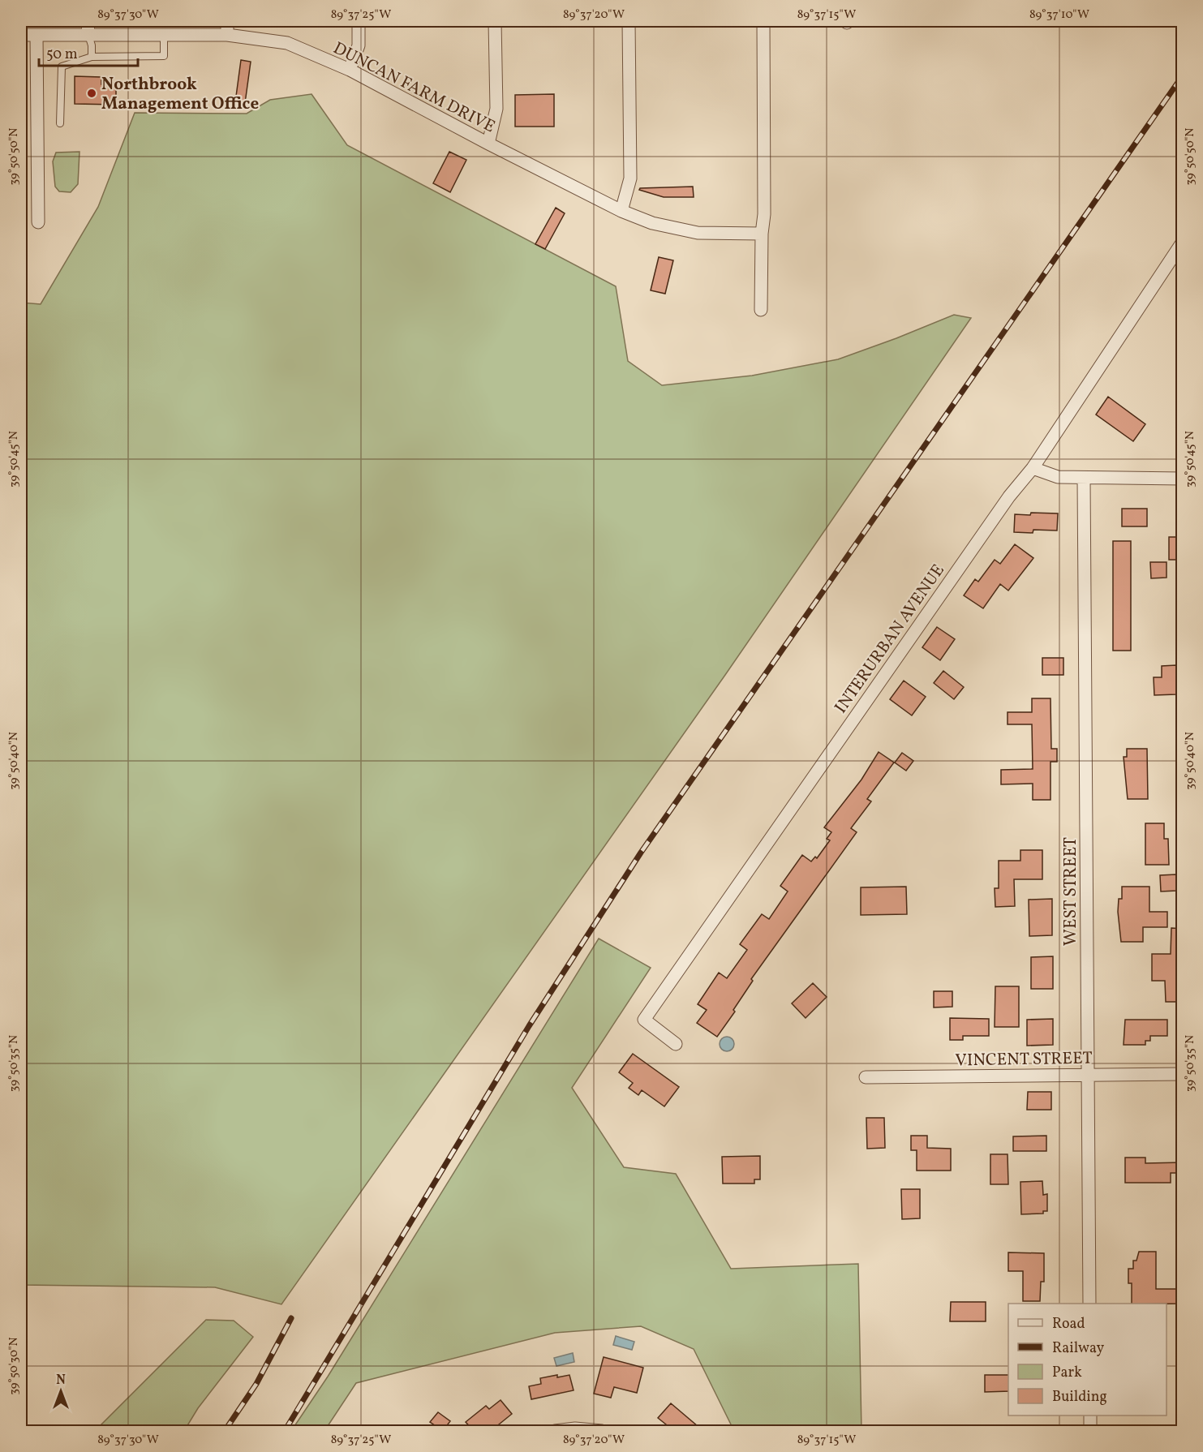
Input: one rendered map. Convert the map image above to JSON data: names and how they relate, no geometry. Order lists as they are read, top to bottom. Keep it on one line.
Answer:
{"streets":{"street":["DUNCAN FARM DRIVE","INTERURBAN AVENUE","WEST STREET","VINCENT STREET"]},"crossings":[["WEST STREET","VINCENT STREET"]],"places":["Northbrook Management Office"],"legend":["Road","Railway","Park","Building"],"scale_bar":"50 m","north":"top","coordinates":["89°37'30\"W","89°37'25\"W","89°37'20\"W","89°37'15\"W","89°37'10\"W","39°50'50\"N","39°50'45\"N","39°50'40\"N","39°50'35\"N","39°50'30\"N"]}
